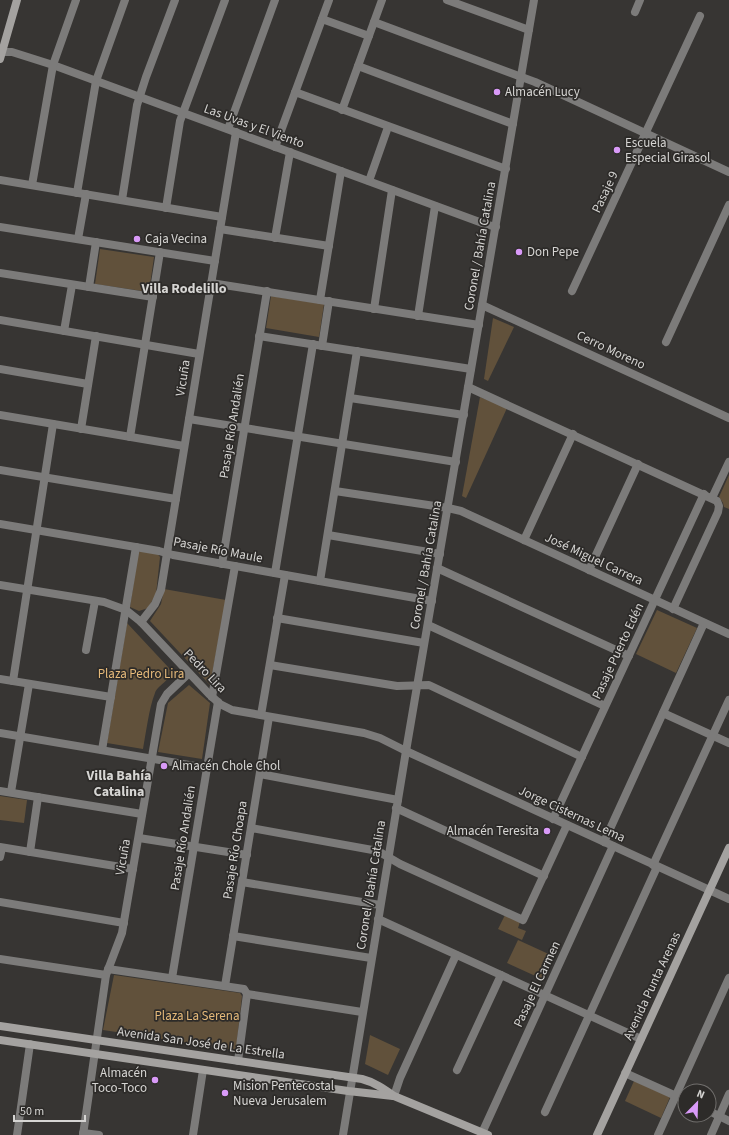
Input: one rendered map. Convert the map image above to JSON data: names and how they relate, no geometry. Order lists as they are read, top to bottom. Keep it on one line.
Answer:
{"streets":{"main road":["Avenida Punta Arenas","Avenida San José de La Estrella"],"street":["Las Uvas y El Viento","Pasaje 9","Coronel / Bahía Catalina","Cerro Moreno","Vicuña","Pasaje Río Andalién","Pasaje Río Maule","José Miguel Carrera","Pasaje Puerto Edén","Pedro Lira","Jorge Cisternas Lema","Pasaje Río Choapa","Pasaje El Carmen"]},"crossings":[["Las Uvas y El Viento","Coronel / Bahía Catalina"],["Las Uvas y El Viento","Vicuña"],["Coronel / Bahía Catalina","Cerro Moreno"],["Coronel / Bahía Catalina","Pasaje Río Maule"],["Coronel / Bahía Catalina","José Miguel Carrera"],["Coronel / Bahía Catalina","Pedro Lira"],["Coronel / Bahía Catalina","Jorge Cisternas Lema"],["Coronel / Bahía Catalina","Avenida San José de La Estrella"],["Vicuña","Pasaje Río Maule"],["Vicuña","Pedro Lira"],["Vicuña","Avenida San José de La Estrella"],["Pasaje Río Andalién","Pasaje Río Maule"],["Pasaje Río Andalién","Pedro Lira"],["Pasaje Río Maule","Pasaje Río Choapa"],["José Miguel Carrera","Pasaje Puerto Edén"],["Pasaje Puerto Edén","Jorge Cisternas Lema"],["Pedro Lira","Jorge Cisternas Lema"],["Pedro Lira","Pasaje Río Choapa"],["Jorge Cisternas Lema","Pasaje El Carmen"],["Jorge Cisternas Lema","Avenida Punta Arenas"],["Pasaje El Carmen","Avenida San José de La Estrella"]],"districts":["Villa Rodelillo","Villa Bahía Catalina"],"parks":["Plaza Pedro Lira","Plaza La Serena"],"places":["Almacén Lucy","Escuela Especial Girasol","Caja Vecina","Don Pepe","Almacén Chole Chol","Almacén Teresita","Almacén Toco-Toco","Mision Pentecostal Nueva Jerusalem"],"scale_bar":"50 m","north":"top right"}
